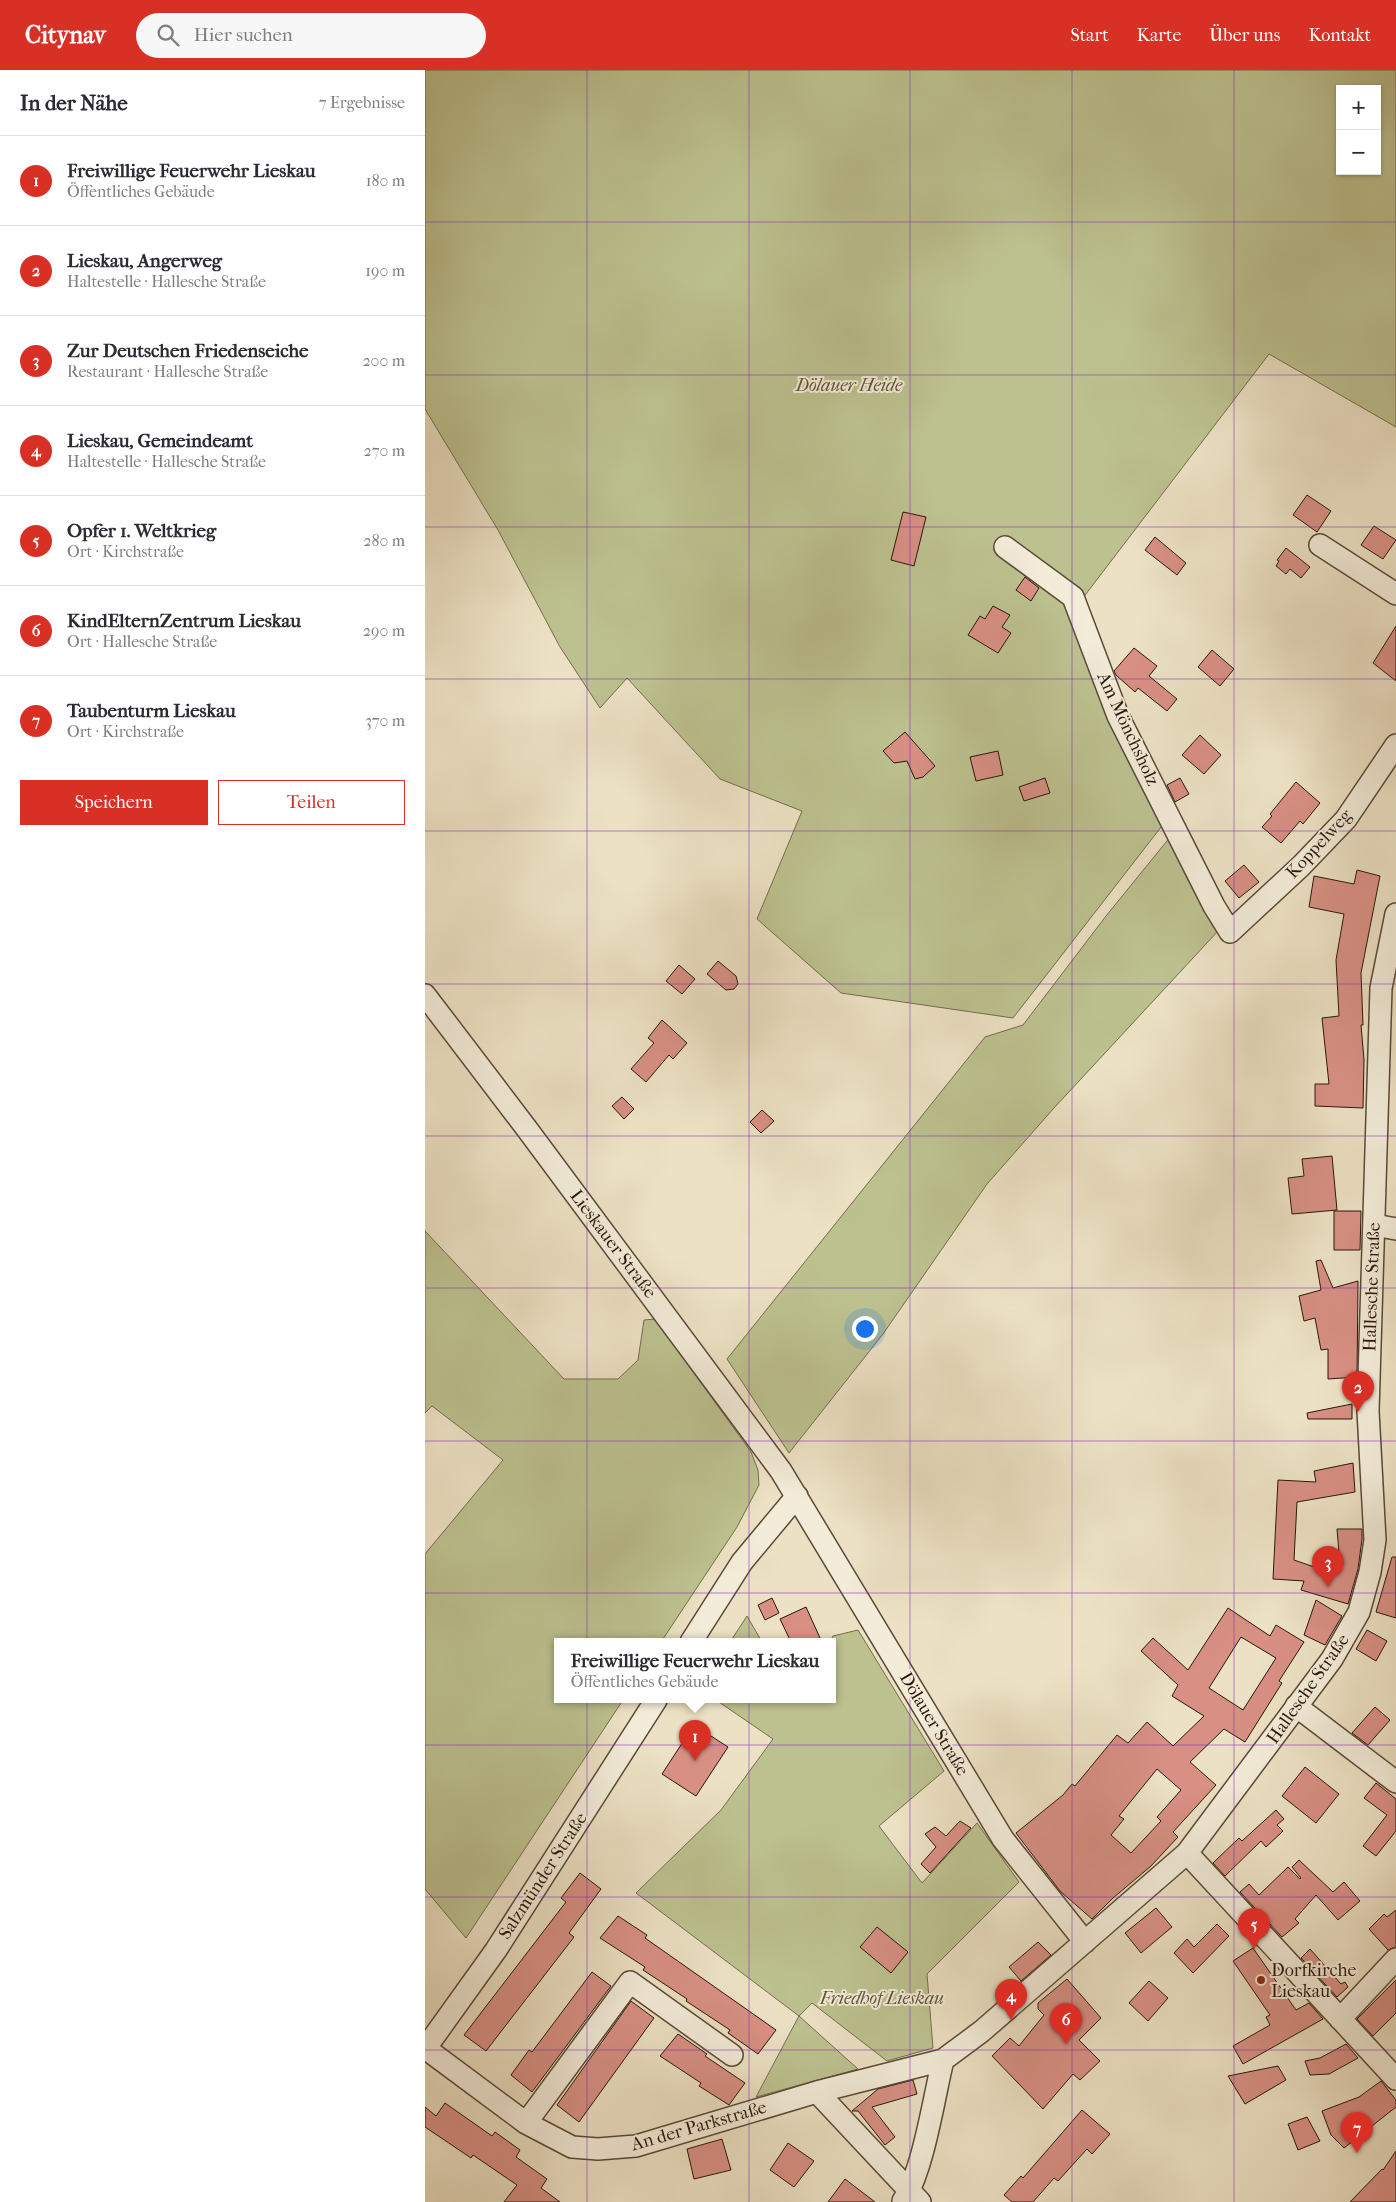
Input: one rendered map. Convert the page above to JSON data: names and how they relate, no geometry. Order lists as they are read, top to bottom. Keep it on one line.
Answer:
{"streets":{"street":["Am Mönchsholz","Koppelweg","Lieskauer Straße","Hallesche Straße","Dölauer Straße","Salzmünder Straße","An der Parkstraße"]},"crossings":[["Am Mönchsholz","Koppelweg"],["Lieskauer Straße","Dölauer Straße"],["Hallesche Straße","Dölauer Straße"],["Hallesche Straße","An der Parkstraße"],["Salzmünder Straße","An der Parkstraße"]],"parks":["Dölauer Heide","Friedhof Lieskau"],"places":["Dorfkirche Lieskau"],"page":{"header":"Citynav","search":"Hier suchen","nav":["Start","Karte","Über uns","Kontakt"],"heading":["In der Nähe","7 Ergebnisse"],"map_buttons":["+","−"],"list":[{"mark":"1","name":"Freiwillige Feuerwehr Lieskau","note":"Öffentliches Gebäude","value":"180 m"},{"mark":"2","name":"Lieskau, Angerweg","note":"Haltestelle · Hallesche Straße","value":"190 m"},{"mark":"3","name":"Zur Deutschen Friedenseiche","note":"Restaurant · Hallesche Straße","value":"200 m"},{"mark":"4","name":"Lieskau, Gemeindeamt","note":"Haltestelle · Hallesche Straße","value":"270 m"},{"mark":"5","name":"Opfer 1. Weltkrieg","note":"Ort · Kirchstraße","value":"280 m"},{"mark":"6","name":"KindElternZentrum Lieskau","note":"Ort · Hallesche Straße","value":"290 m"},{"mark":"7","name":"Taubenturm Lieskau","note":"Ort · Kirchstraße","value":"370 m"}],"buttons":["Speichern","Teilen"],"pins":["2","3","1","5","4","6","7"],"popup":["Freiwillige Feuerwehr Lieskau","Öffentliches Gebäude"]}}
